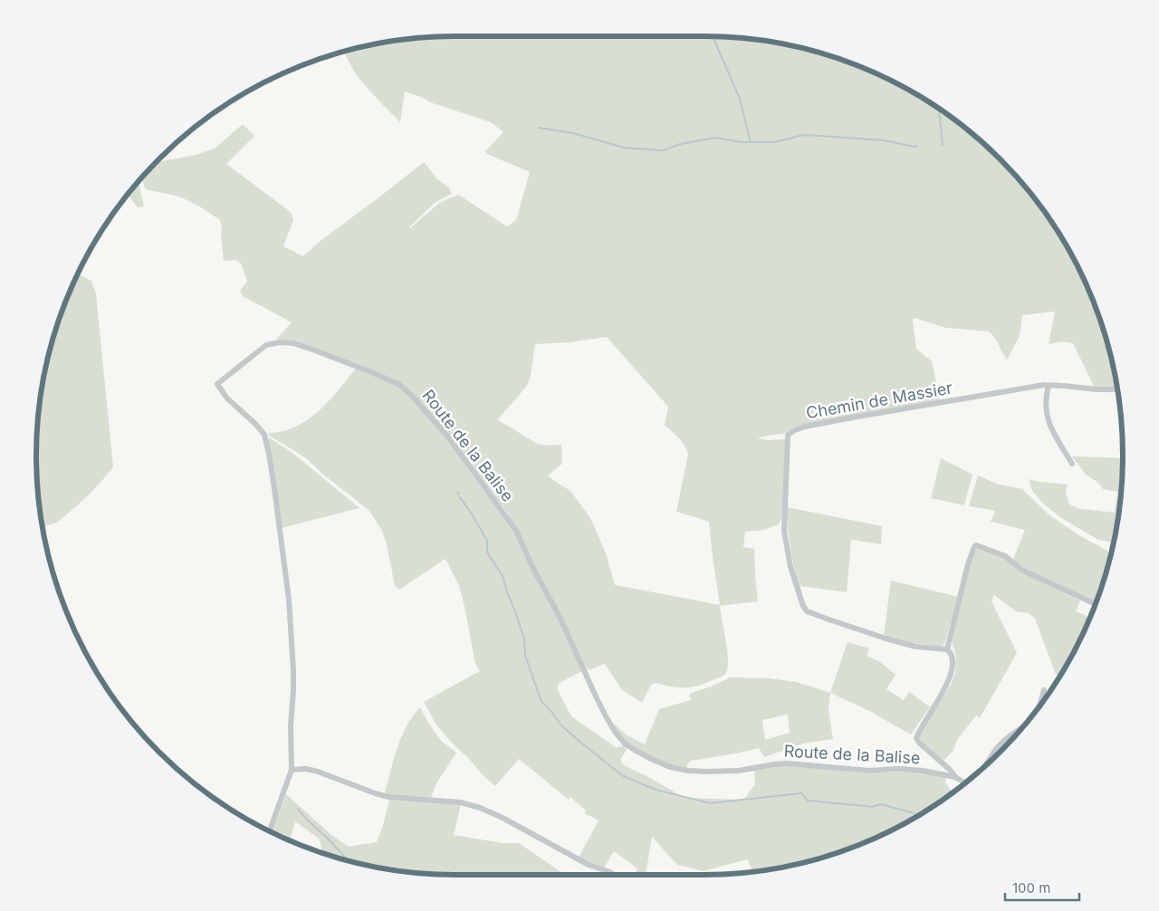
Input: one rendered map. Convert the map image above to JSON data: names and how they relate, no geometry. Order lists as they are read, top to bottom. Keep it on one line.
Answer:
{"streets":{"street":["Chemin de Massier","Route de la Balise"]},"scale_bar":"100 m"}
